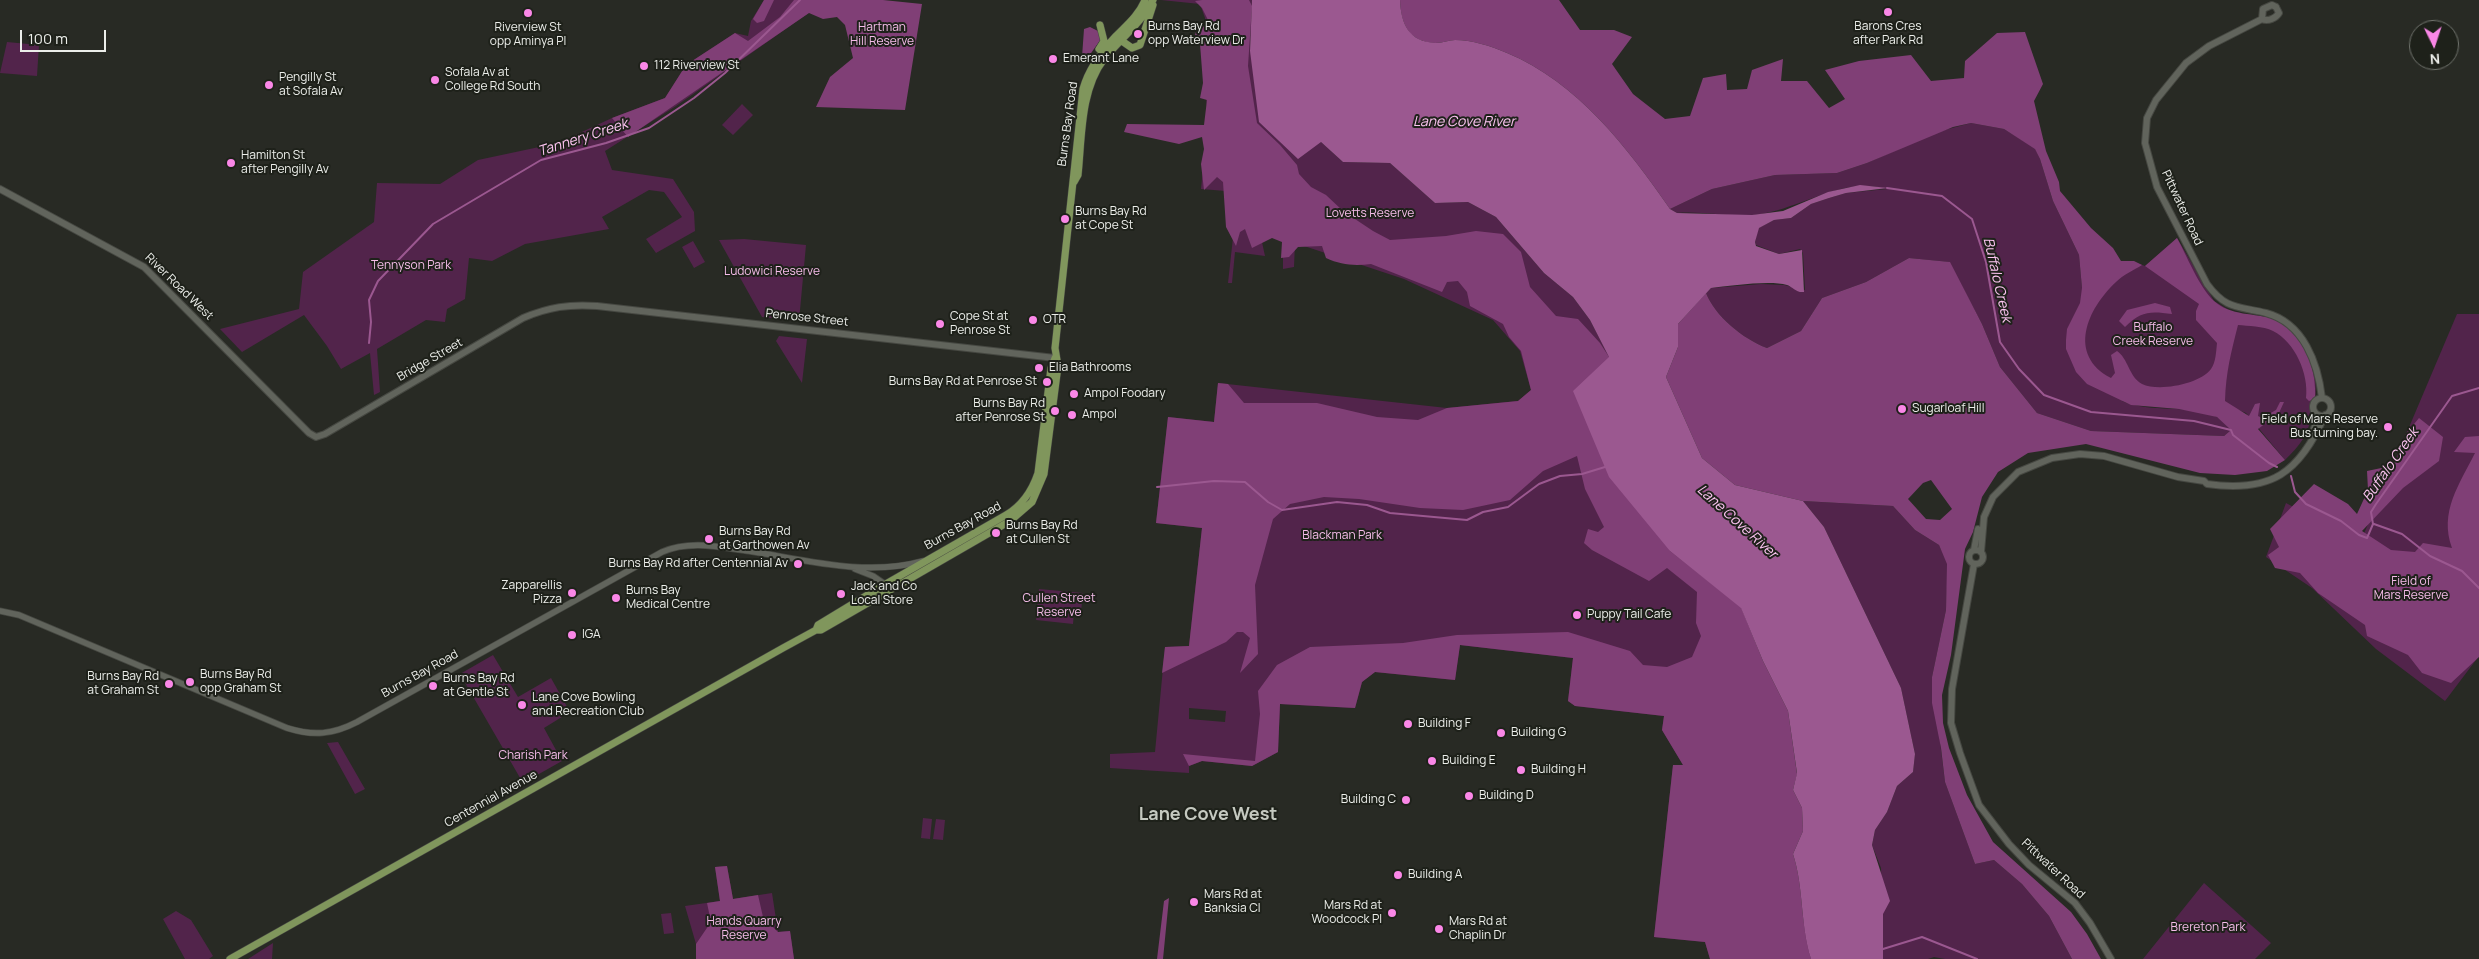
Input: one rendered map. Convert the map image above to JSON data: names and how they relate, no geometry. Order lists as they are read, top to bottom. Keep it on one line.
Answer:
{"streets":{"main road":["Burns Bay Road","Pittwater Road","River Road West","Penrose Street","Bridge Street","Centennial Avenue"]},"crossings":[["Burns Bay Road","Penrose Street"],["Burns Bay Road","Centennial Avenue"],["River Road West","Bridge Street"],["Penrose Street","Bridge Street"]],"districts":["Lane Cove West"],"water":["Lane Cove River","Tannery Creek","Buffalo Creek"],"parks":["Hartman Hill Reserve","Lovetts Reserve","Tennyson Park","Ludowici Reserve","Buffalo Creek Reserve","Blackman Park","Field of Mars Reserve","Cullen Street Reserve","Charish Park","Hands Quarry Reserve","Brereton Park"],"places":["Barons Cres after Park Rd","Riverview St opp Aminya Pl","Burns Bay Rd opp Waterview Dr","Emerant Lane","112 Riverview St","Sofala Av at College Rd South","Pengilly St at Sofala Av","Hamilton St after Pengilly Av","Burns Bay Rd at Cope St","OTR","Cope St at Penrose St","Elia Bathrooms","Burns Bay Rd at Penrose St","Ampol Foodary","Sugarloaf Hill","Burns Bay Rd after Penrose St","Ampol","Field of Mars Reserve Bus turning bay.","Burns Bay Rd at Cullen St","Burns Bay Rd at Garthowen Av","Burns Bay Rd after Centennial Av","Zapparellis Pizza","Jack and Co Local Store","Burns Bay Medical Centre","Puppy Tail Cafe","IGA","Burns Bay Rd opp Graham St","Burns Bay Rd at Graham St","Burns Bay Rd at Gentle St","Lane Cove Bowling and Recreation Club","Building F","Building G","Building E","Building H","Building D","Building C","Building A","Mars Rd at Banksia Cl","Mars Rd at Woodcock Pl","Mars Rd at Chaplin Dr"],"scale_bar":"100 m","north":"bottom"}
